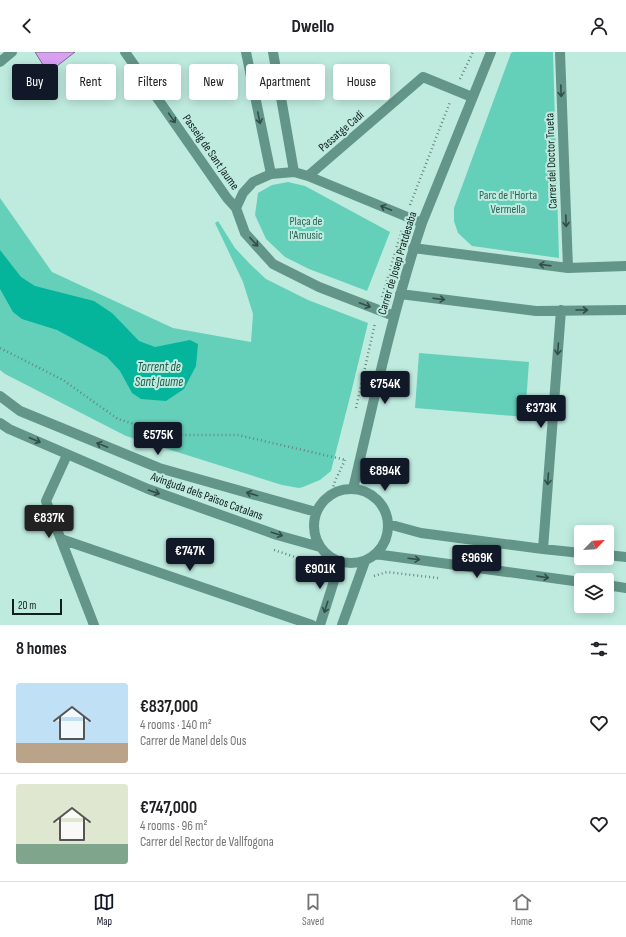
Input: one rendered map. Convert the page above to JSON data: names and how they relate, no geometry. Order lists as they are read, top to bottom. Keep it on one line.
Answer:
{"streets":{"street":["Passatge Cadí","Passeig de Sant Jaume","Carrer del Doctor Trueta","Carrer de Josep Pratdesaba","Avinguda dels Països Catalans"]},"crossings":[["Passatge Cadí","Carrer de Josep Pratdesaba"],["Carrer de Josep Pratdesaba","Avinguda dels Països Catalans"]],"one_way":["Carrer del Doctor Trueta"],"water":["Torrent de Sant Jaume"],"parks":["Parc de l'Horta Vermella","Plaça de l'Amusic"],"scale_bar":"20 m","north":"top right","page":{"header":"Dwello","chip":["Buy","Rent","Filters","New","Apartment","House"],"price":["€754K","€373K","€575K","€894K","€837K","€747K","€969K","€901K"],"scale":"20 m","heading":"8 homes","list":[{"name":"€837,000","note":"4 rooms · 140 m² · Carrer de Manel dels Ous"},{"name":"€747,000","note":"4 rooms · 96 m² · Carrer del Rector de Vallfogona"}],"tabs":["Map","Saved","Home"]}}
